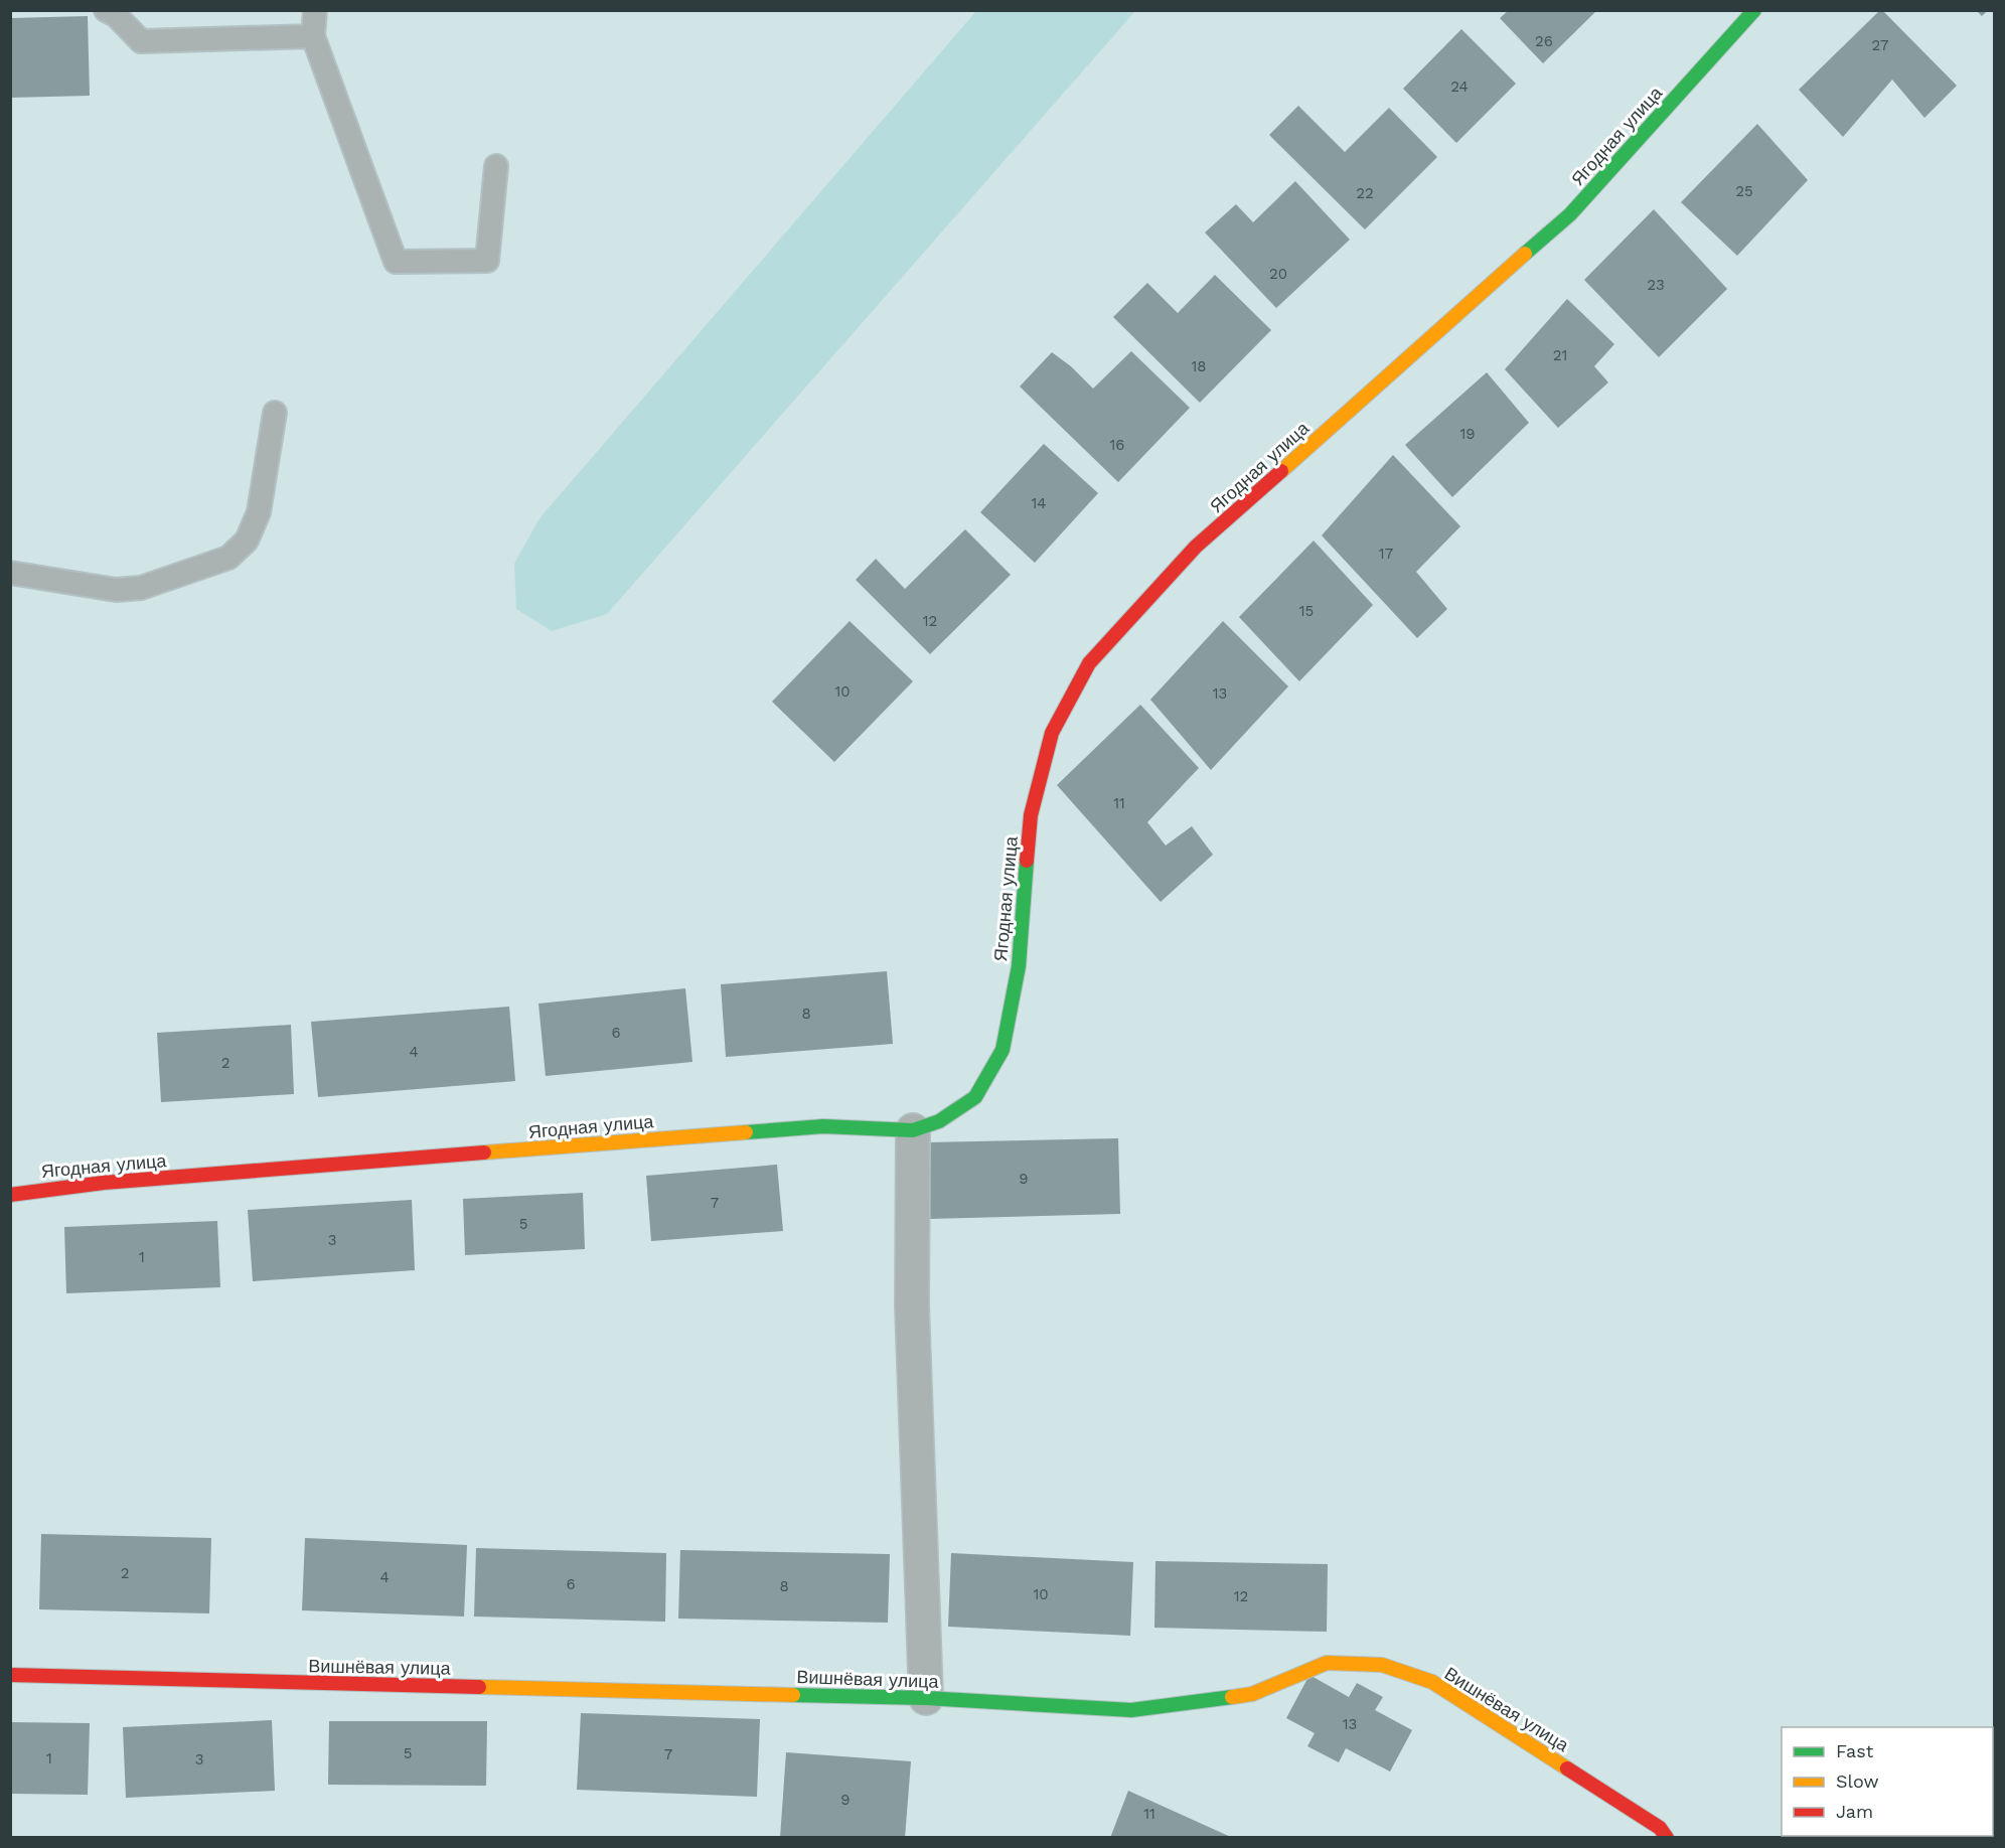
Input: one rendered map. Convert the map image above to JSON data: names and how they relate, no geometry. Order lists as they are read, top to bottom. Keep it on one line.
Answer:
{"streets":{"street":["Ягодная улица","Вишнёвая улица"]},"house_numbers":["26","27","24","25","22","20","23","21","18","19","16","14","17","15","12","10","13","11","8","6","4","2","9","7","5","3","1","2","4","6","8","10","12","13","5","7","1","3","9","11"],"legend":["Fast","Slow","Jam"]}
